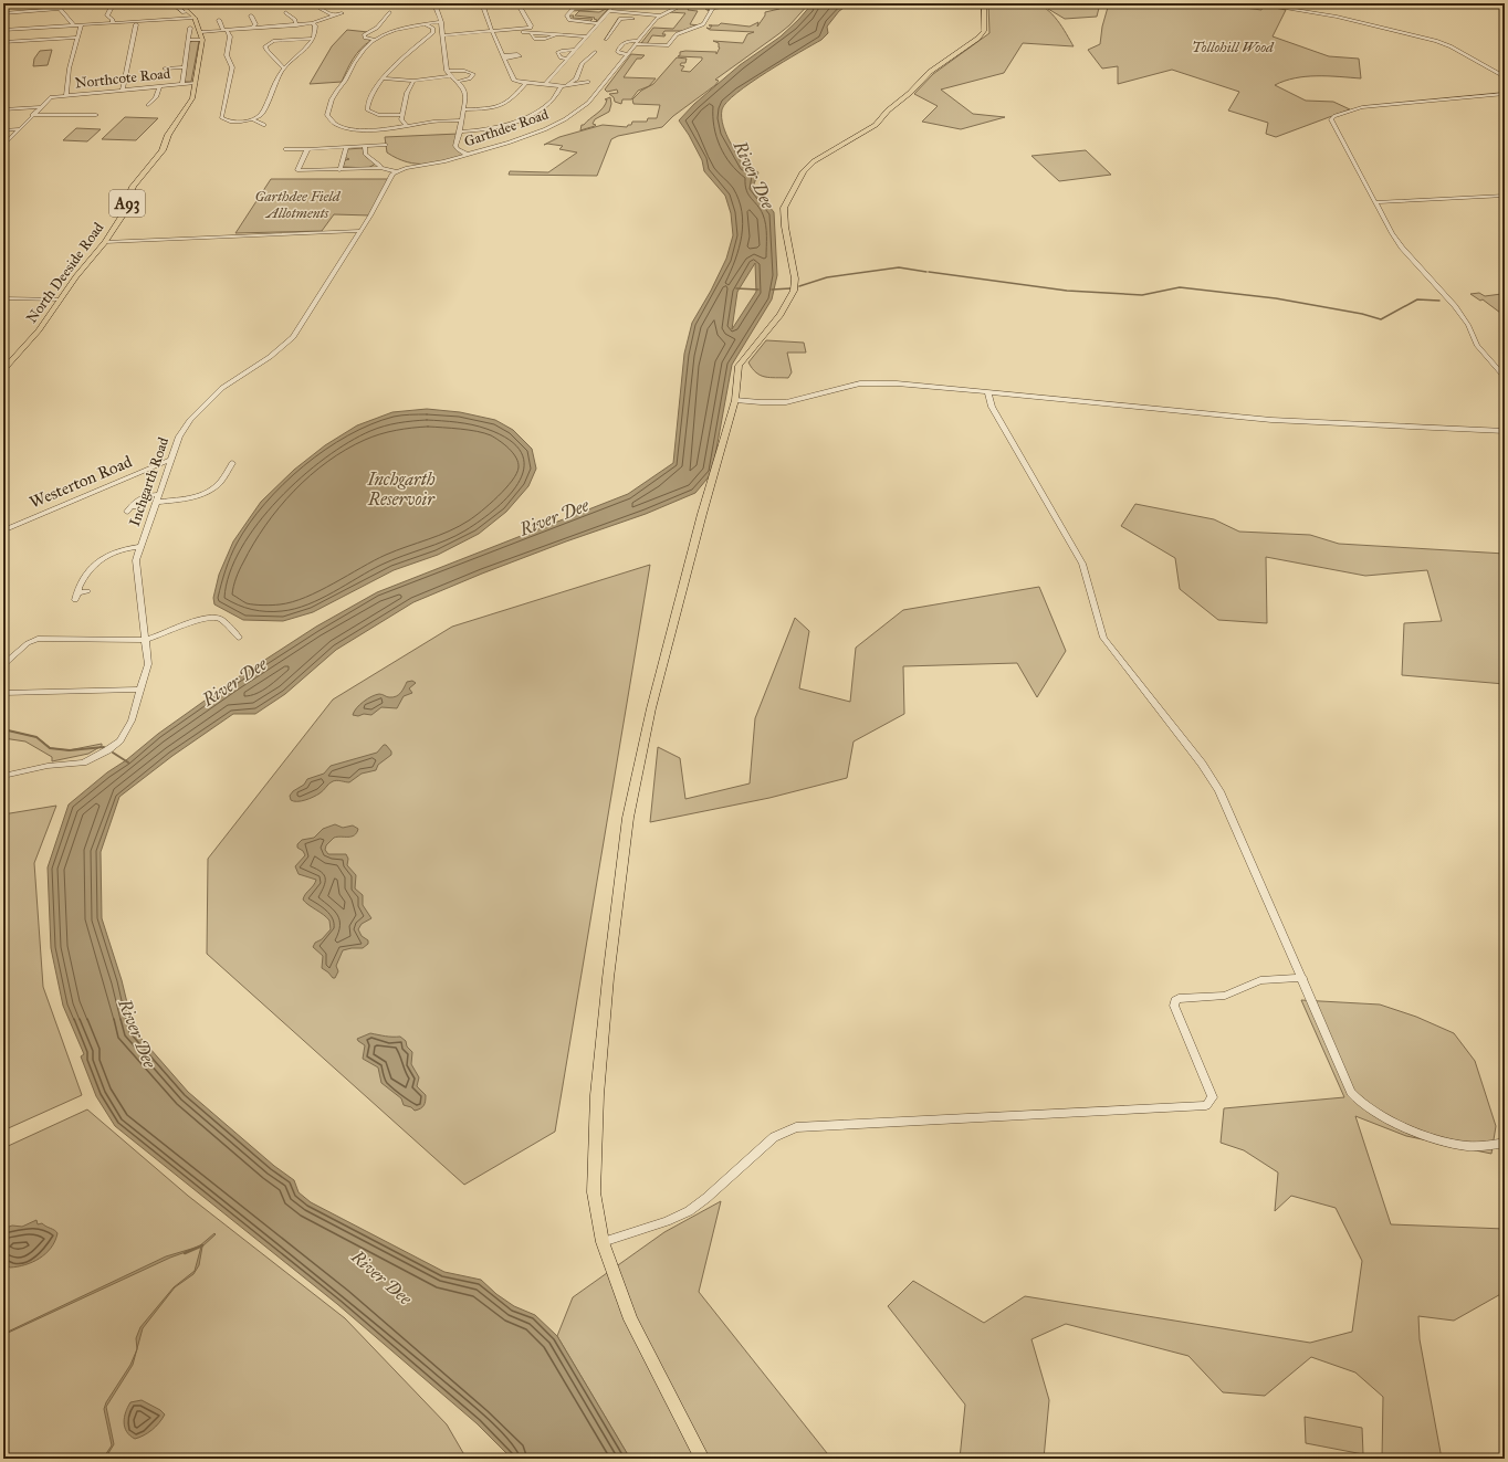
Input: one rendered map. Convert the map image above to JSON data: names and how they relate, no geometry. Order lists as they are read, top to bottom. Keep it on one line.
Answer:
{"streets":{"main road":["A93","North Deeside Road"],"street":["Northcote Road","Garthdee Road","Westerton Road","Inchgarth Road"]},"crossings":[["Northcote Road","North Deeside Road"],["Garthdee Road","Inchgarth Road"],["A93","North Deeside Road"],["Westerton Road","Inchgarth Road"]],"water":["River Dee","Inchgarth Reservoir"],"parks":["Tollohill Wood","Garthdee Field Allotments"]}
